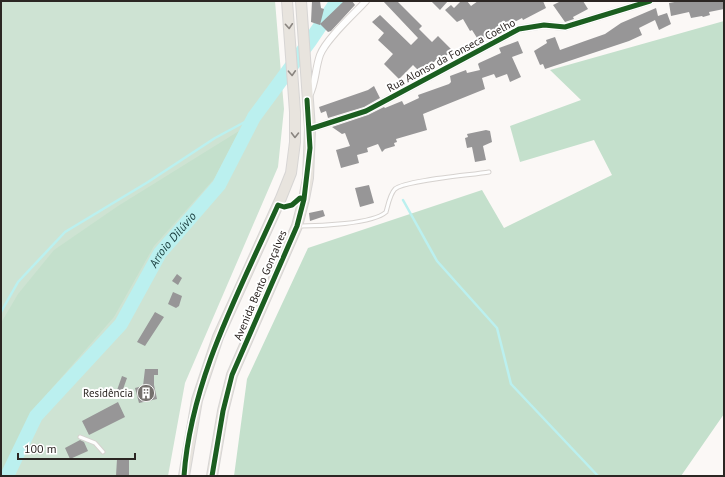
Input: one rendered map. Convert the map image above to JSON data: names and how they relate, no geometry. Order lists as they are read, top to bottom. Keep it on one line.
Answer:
{"streets":{"main road":["Avenida Bento Gonçalves"],"street":["Rua Alonso da Fonseca Coelho"]},"crossings":[["Rua Alonso da Fonseca Coelho","Avenida Bento Gonçalves"]],"water":["Arroio Dilúvio"],"places":{"building":["Residência"]},"scale_bar":"100 m"}
